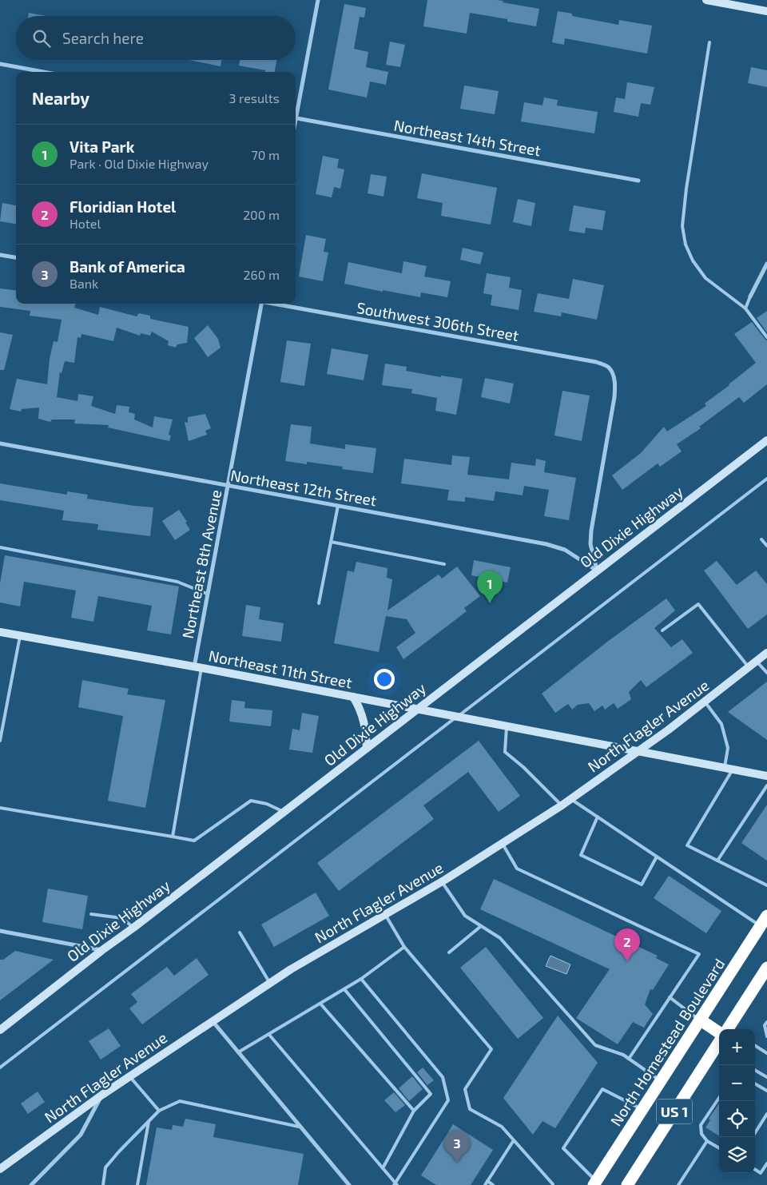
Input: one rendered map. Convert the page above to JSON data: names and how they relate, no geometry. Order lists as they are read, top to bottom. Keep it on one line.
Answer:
{"streets":{"highway":["North Homestead Boulevard","US 1"],"street":["Northeast 14th Street","Southwest 306th Street","Northeast 12th Street","Old Dixie Highway","Northeast 8th Avenue","Northeast 11th Street","North Flagler Avenue"]},"crossings":[["Southwest 306th Street","Northeast 12th Street"],["Southwest 306th Street","Old Dixie Highway"],["Northeast 12th Street","Old Dixie Highway"],["Northeast 12th Street","Northeast 8th Avenue"],["Old Dixie Highway","Northeast 11th Street"],["Northeast 8th Avenue","Northeast 11th Street"],["Northeast 11th Street","North Flagler Avenue"]],"page":{"search":"Search here","heading":["Nearby","3 results"],"list":[{"mark":"1","name":"Vita Park","note":"Park · Old Dixie Highway","value":"70 m"},{"mark":"2","name":"Floridian Hotel","note":"Hotel","value":"200 m"},{"mark":"3","name":"Bank of America","note":"Bank","value":"260 m"}],"pins":["1","2","3"],"map_buttons":["+","−"]}}
